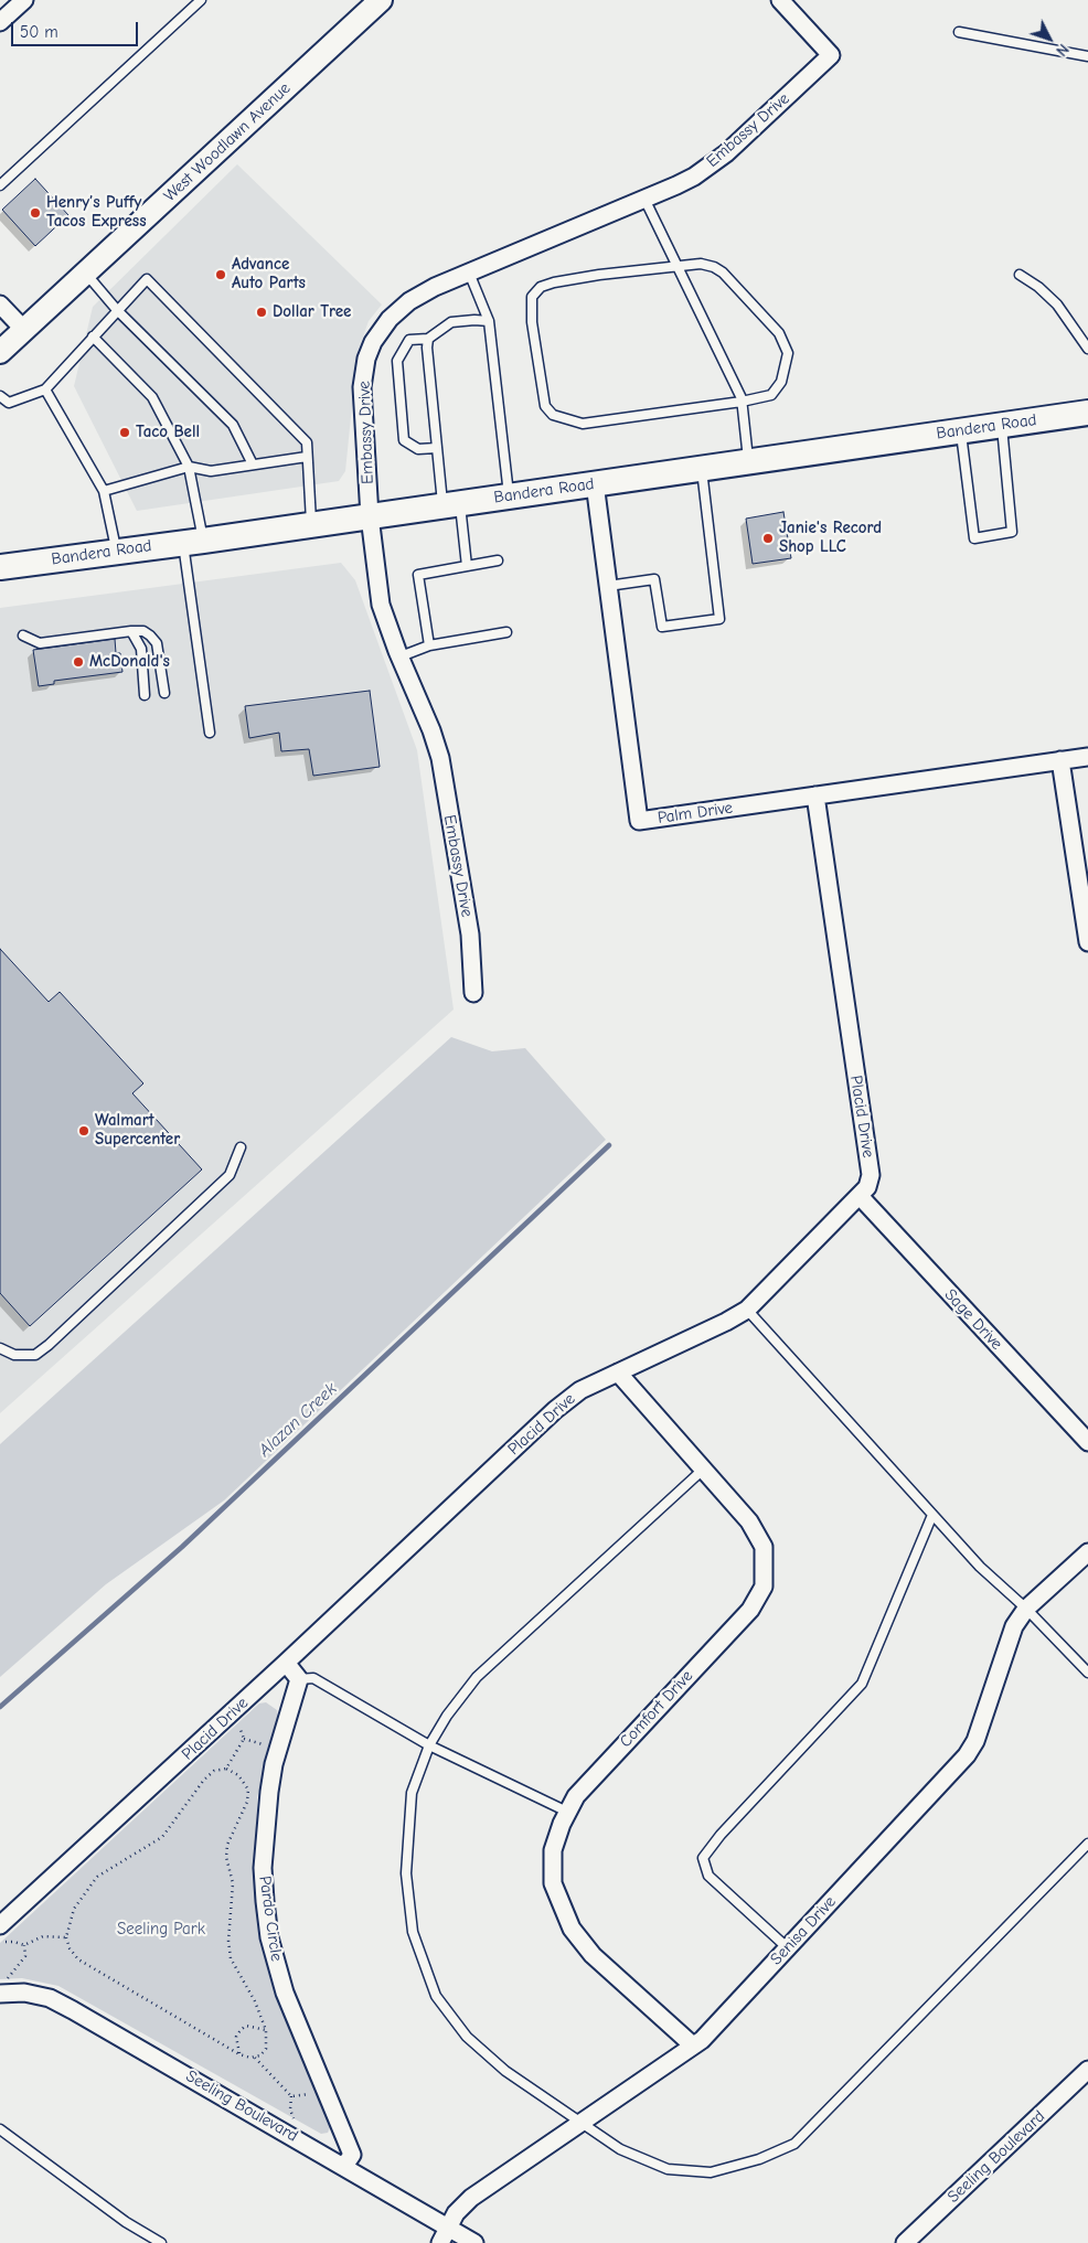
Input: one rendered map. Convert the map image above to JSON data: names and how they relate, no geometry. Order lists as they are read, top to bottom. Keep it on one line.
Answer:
{"streets":{"main road":["Bandera Road"],"street":["Embassy Drive","West Woodlawn Avenue","Palm Drive","Placid Drive","Sage Drive","Comfort Drive","Pardo Circle","Senisa Drive","Seeling Boulevard"]},"crossings":[["Embassy Drive","Bandera Road"],["Bandera Road","Palm Drive"],["Palm Drive","Placid Drive"],["Placid Drive","Sage Drive"],["Placid Drive","Comfort Drive"],["Comfort Drive","Senisa Drive"],["Pardo Circle","Seeling Boulevard"],["Senisa Drive","Seeling Boulevard"]],"water":["Alazan Creek"],"parks":["Seeling Park"],"places":["Henry’s Puffy Tacos Express","Advance Auto Parts","Dollar Tree","Taco Bell","Janie's Record Shop LLC","McDonald's","Walmart Supercenter"],"scale_bar":"50 m","north":"bottom right"}
